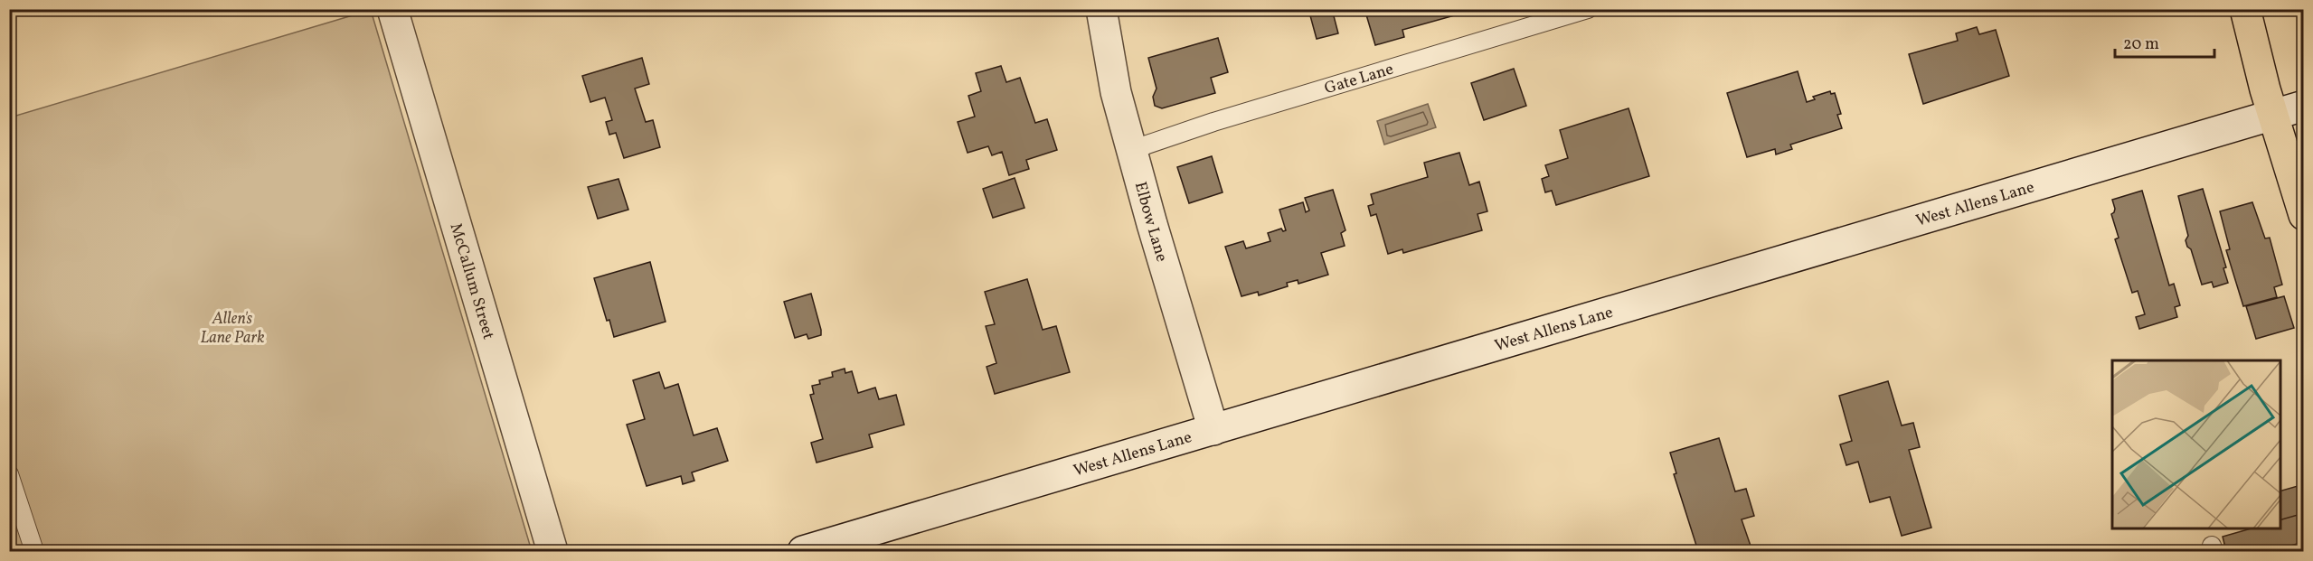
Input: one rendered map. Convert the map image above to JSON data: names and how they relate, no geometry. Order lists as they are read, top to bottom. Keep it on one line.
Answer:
{"streets":{"street":["West Allens Lane","Elbow Lane","McCallum Street"],"lane":["Gate Lane"]},"crossings":[["Gate Lane","Elbow Lane"],["West Allens Lane","Elbow Lane"]],"parks":["Allen's Lane Park"],"scale_bar":"20 m"}
